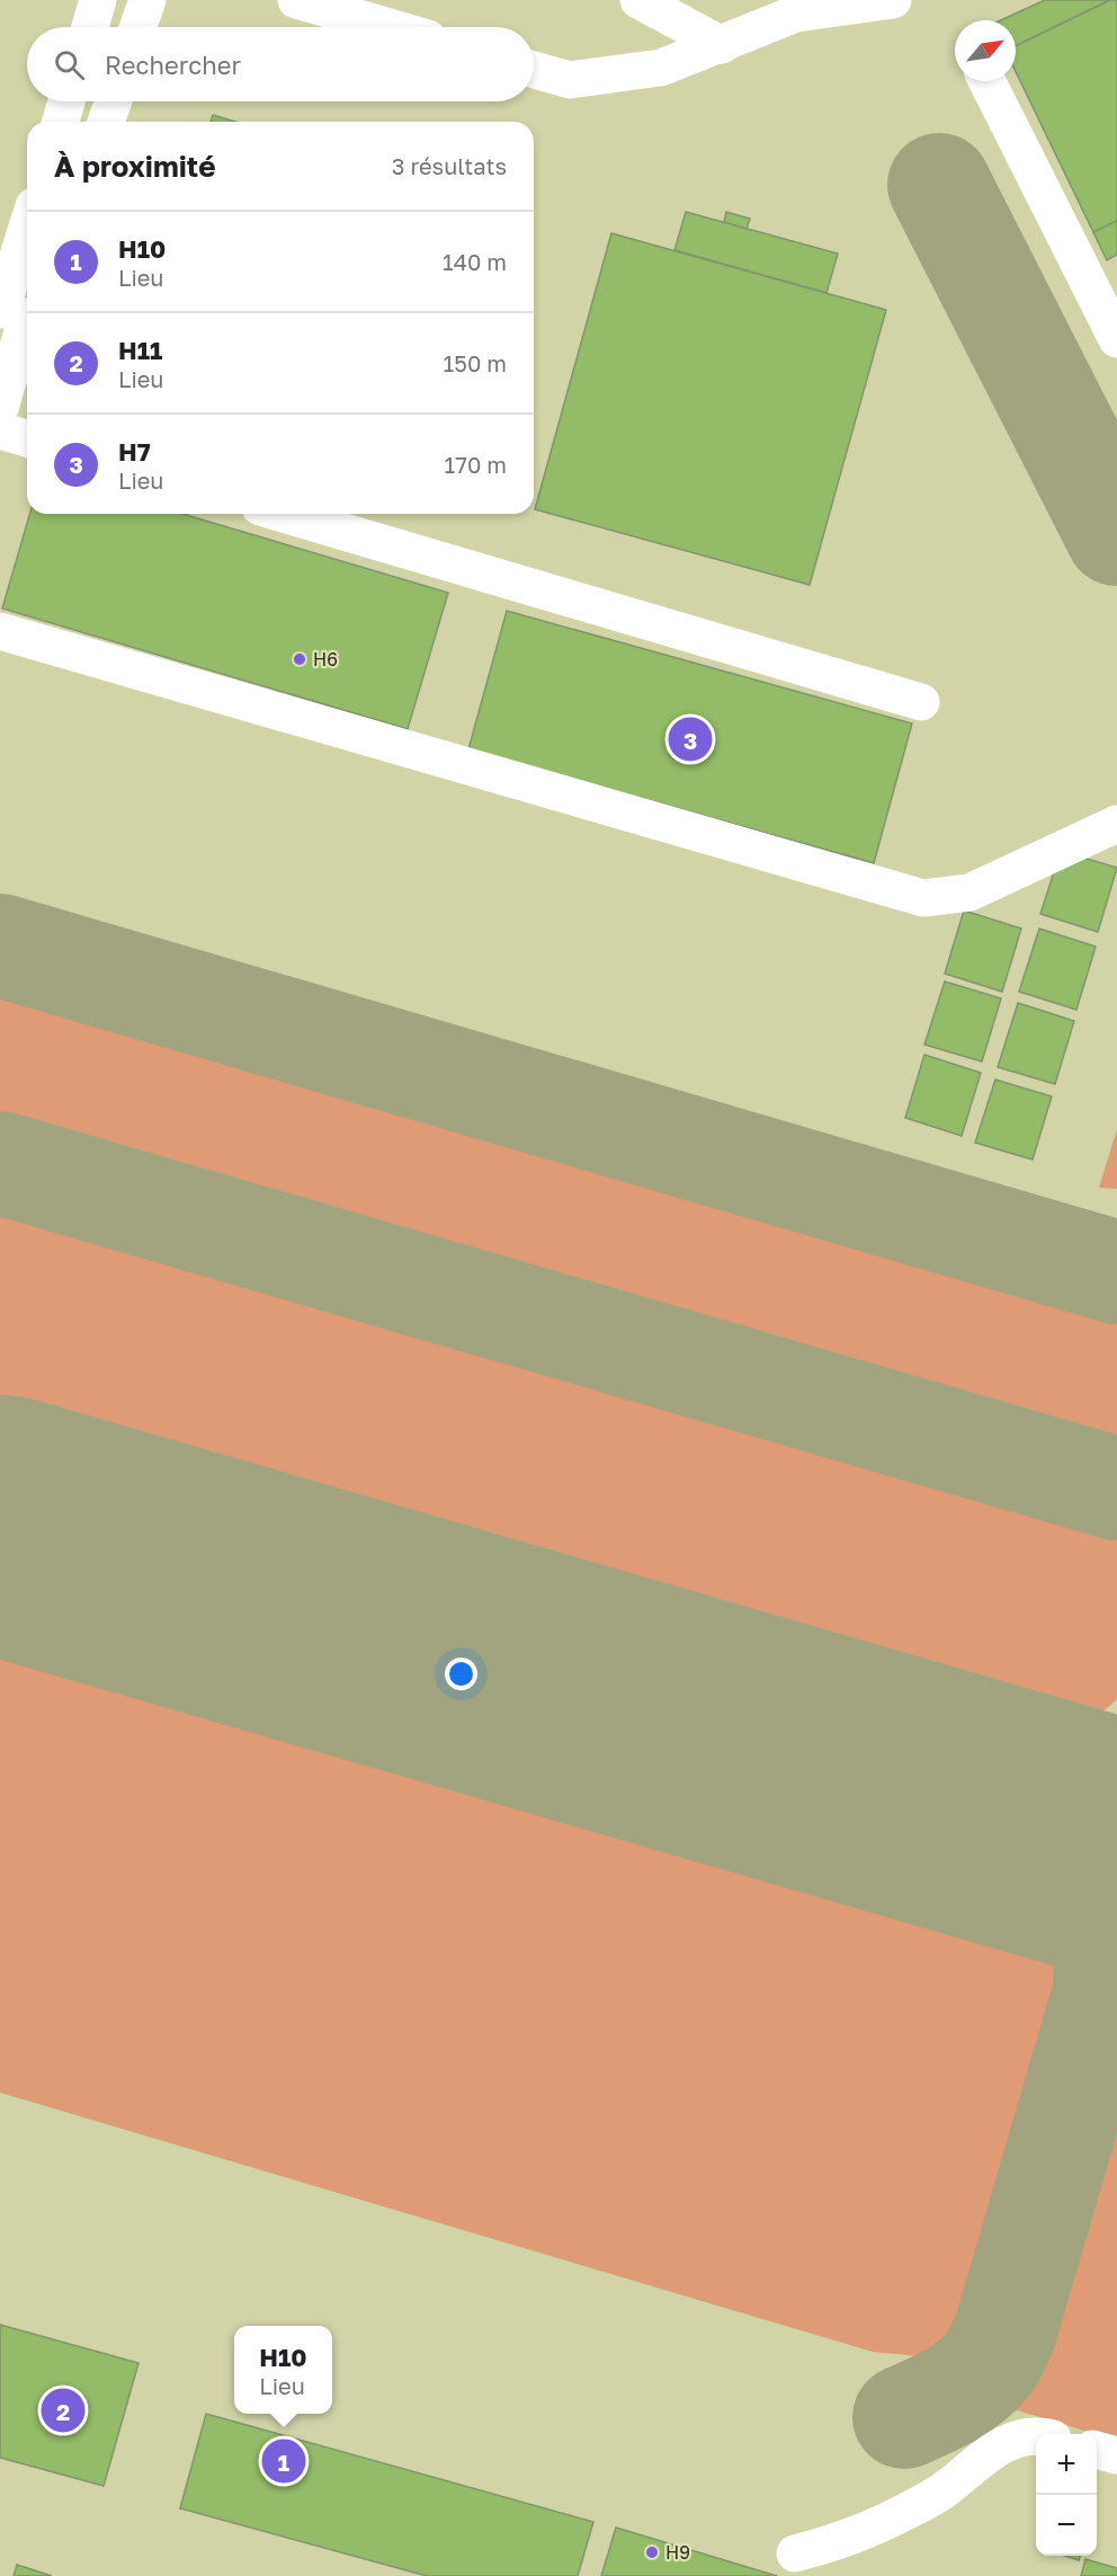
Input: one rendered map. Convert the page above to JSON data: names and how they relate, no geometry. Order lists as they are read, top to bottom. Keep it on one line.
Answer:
{"places":["H6","H9"],"north":"top right","page":{"search":"Rechercher","heading":["À proximité","3 résultats"],"list":[{"mark":"1","name":"H10","note":"Lieu","value":"140 m"},{"mark":"2","name":"H11","note":"Lieu","value":"150 m"},{"mark":"3","name":"H7","note":"Lieu","value":"170 m"}],"pins":["3","2","1"],"popup":["H10","Lieu"],"map_buttons":["+","−"]}}
